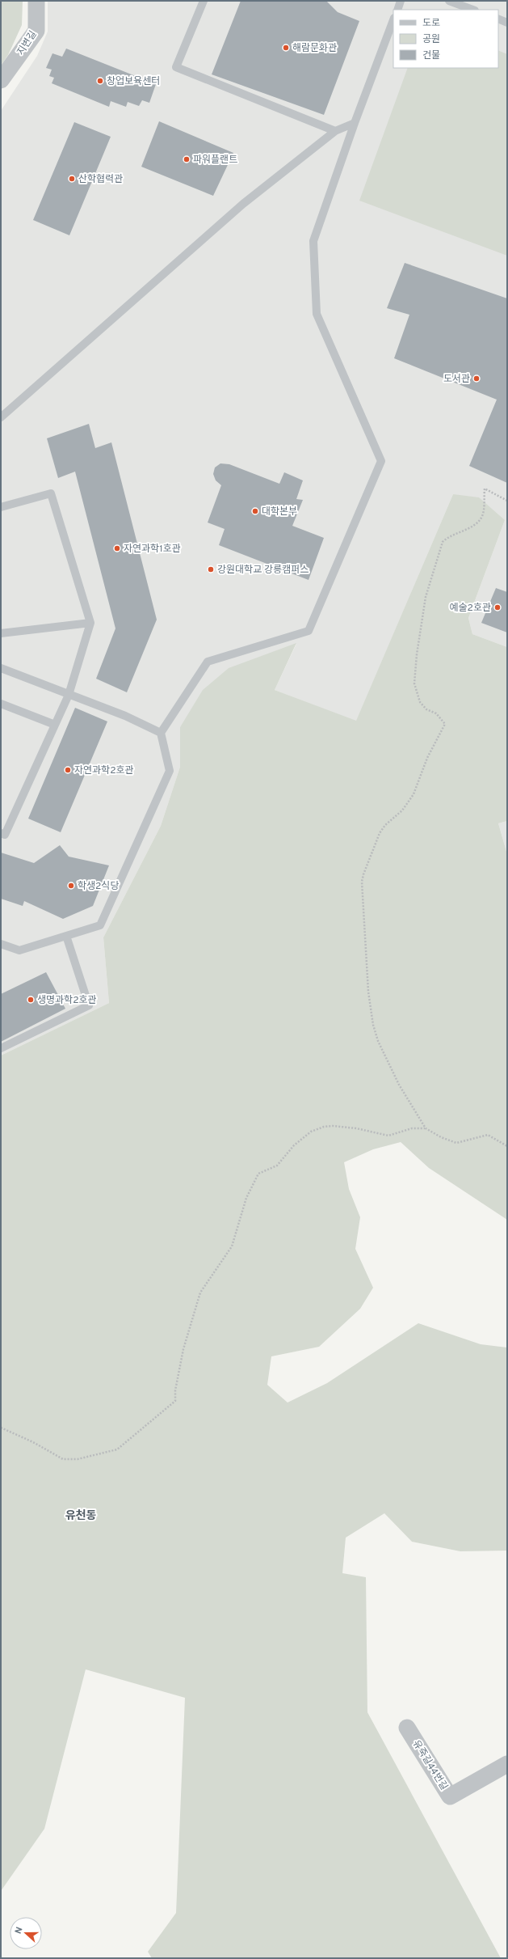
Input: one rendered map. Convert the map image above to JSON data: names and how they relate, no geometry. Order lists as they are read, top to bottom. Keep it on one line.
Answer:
{"streets":{"street":["지변길","유죽길44번길"]},"districts":["유천동"],"places":["해람문화관","창업보육센터","파워플랜트","산학협력관","도서관","대학본부","자연과학1호관","강원대학교 강릉캠퍼스","예술2호관","자연과학2호관","학생2식당","생명과학2호관"],"legend":["도로","공원","건물"],"north":"left"}
